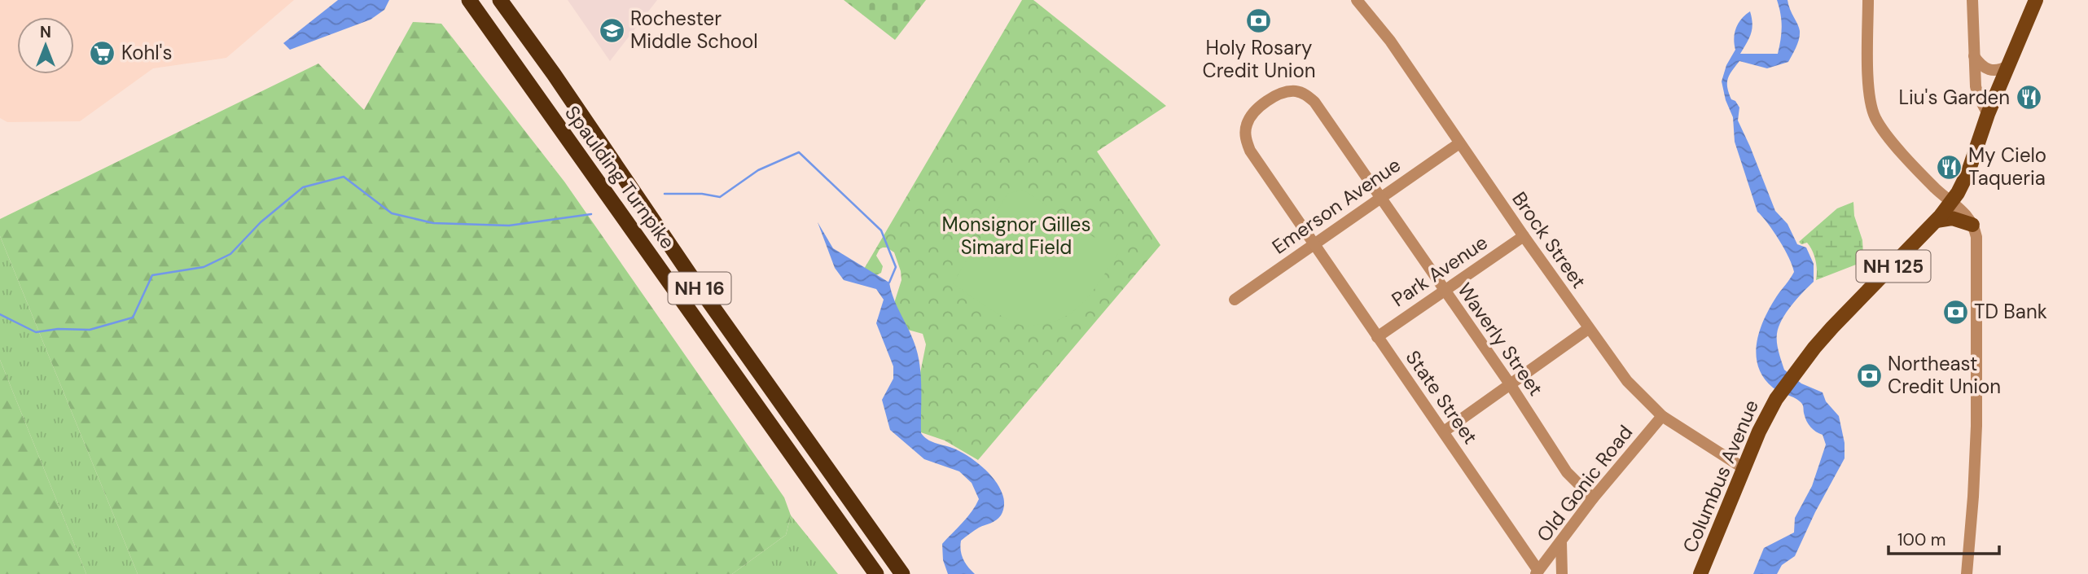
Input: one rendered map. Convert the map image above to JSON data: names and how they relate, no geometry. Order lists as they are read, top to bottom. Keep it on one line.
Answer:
{"streets":{"highway":["Spaulding Turnpike","NH 16"],"main road":["NH 125","Columbus Avenue"],"street":["Emerson Avenue","Brock Street","Park Avenue","Waverly Street","State Street","Old Gonic Road"]},"crossings":[["Emerson Avenue","Brock Street"],["Emerson Avenue","Waverly Street"],["Emerson Avenue","State Street"],["Brock Street","Park Avenue"],["Brock Street","Columbus Avenue"],["Brock Street","Old Gonic Road"],["Park Avenue","Waverly Street"],["Park Avenue","State Street"],["Waverly Street","State Street"],["Waverly Street","Old Gonic Road"],["State Street","Old Gonic Road"]],"parks":["Monsignor Gilles Simard Field"],"places":{"bank":["Holy Rosary Credit Union","TD Bank","Northeast Credit Union"],"school or university":["Rochester Middle School"],"supermarket":["Kohl's"],"restaurant":["Liu's Garden","My Cielo Taqueria"]},"scale_bar":"100 m","north":"top"}
